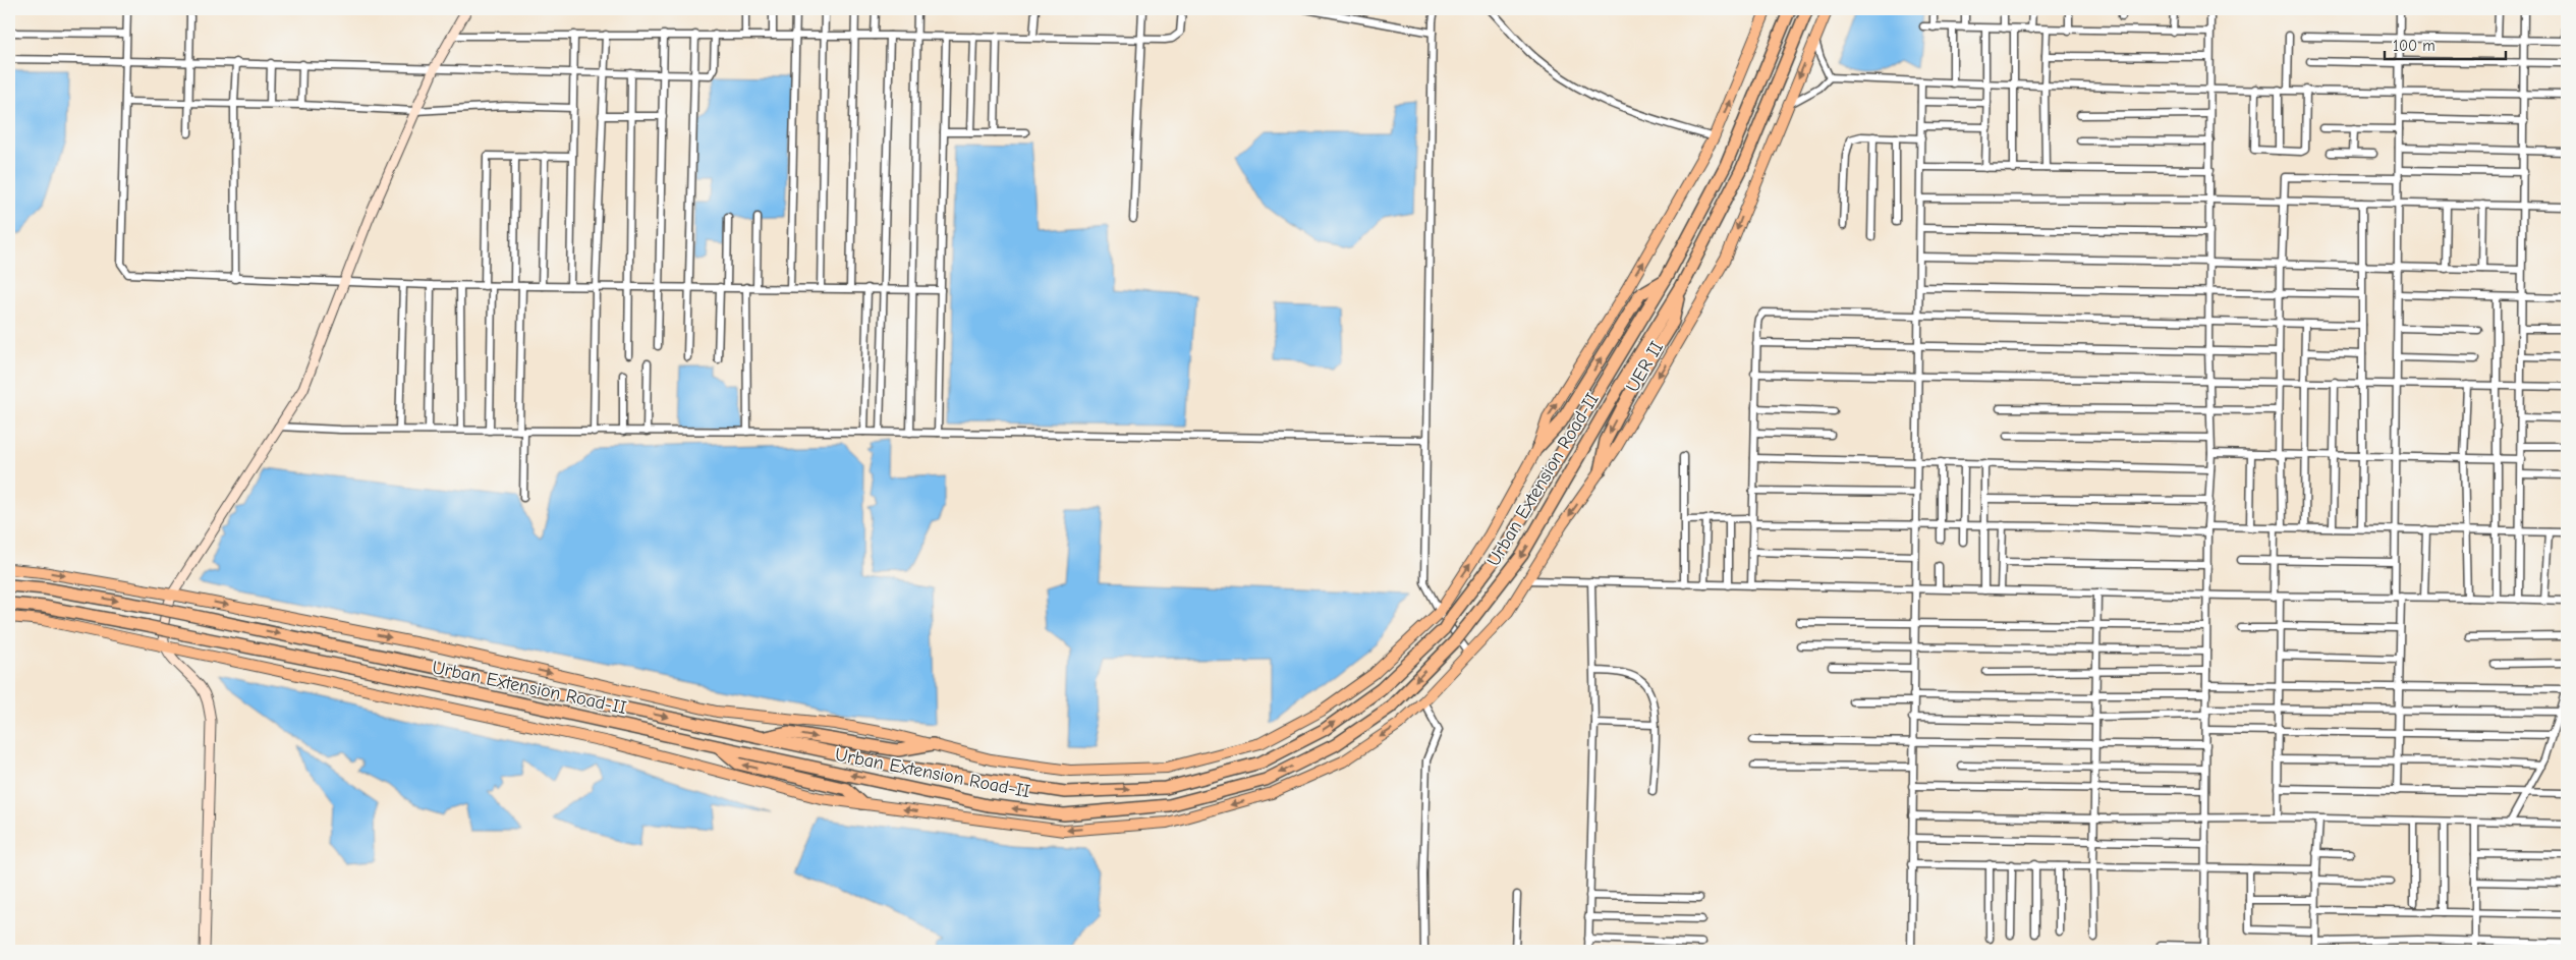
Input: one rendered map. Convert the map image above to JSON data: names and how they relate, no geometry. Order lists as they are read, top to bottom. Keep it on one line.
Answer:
{"streets":{"highway":["Urban Extension Road-II"],"main road":["UER II"]},"scale_bar":"100 m"}
